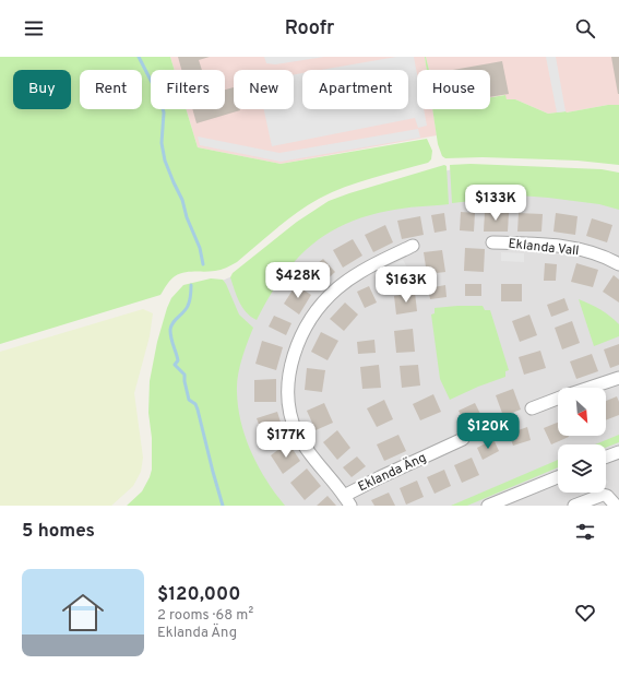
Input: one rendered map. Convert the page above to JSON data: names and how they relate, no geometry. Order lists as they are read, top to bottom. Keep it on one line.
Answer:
{"streets":{"street":["Eklanda Vall","Eklanda Äng"]},"north":"bottom right","page":{"header":"Roofr","chip":["Buy","Rent","Filters","New","Apartment","House"],"price":["$133K","$428K","$163K","$120K","$177K"],"heading":"5 homes","list":[{"name":"$120,000","note":"2 rooms · 68 m² · Eklanda Äng"}]}}
